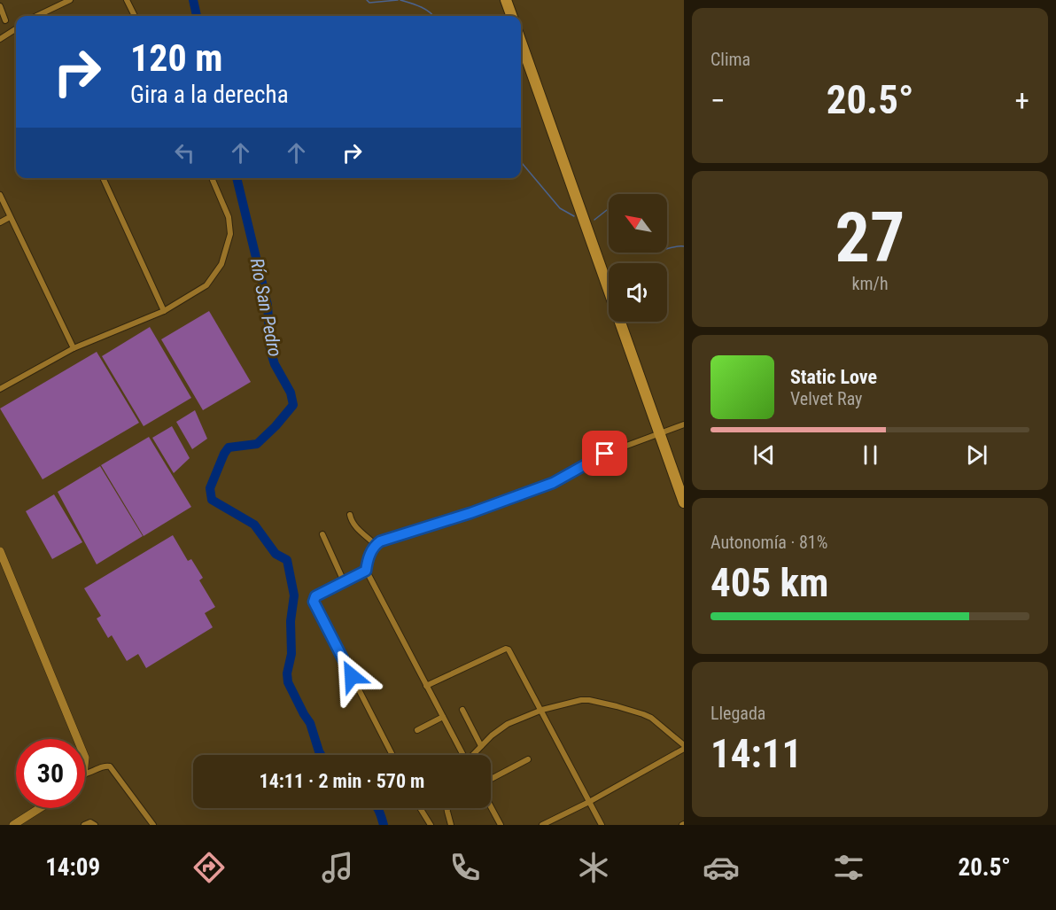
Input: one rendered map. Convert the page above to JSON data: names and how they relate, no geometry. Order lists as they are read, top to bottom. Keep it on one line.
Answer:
{"water":["Río San Pedro"],"north":"top left","page":{"tile":["Clima",["27","km/h"],["Autonomía · 81%","405 km"],["Llegada","14:11"]],"turn":["120 m","Gira a la derecha"],"heat":["−","20.5°","+"],"song":["Static Love","Velvet Ray"],"limit":"30","trip":"14:11 · 2 min · 570 m","tabs":["14:09","20.5°"]}}
